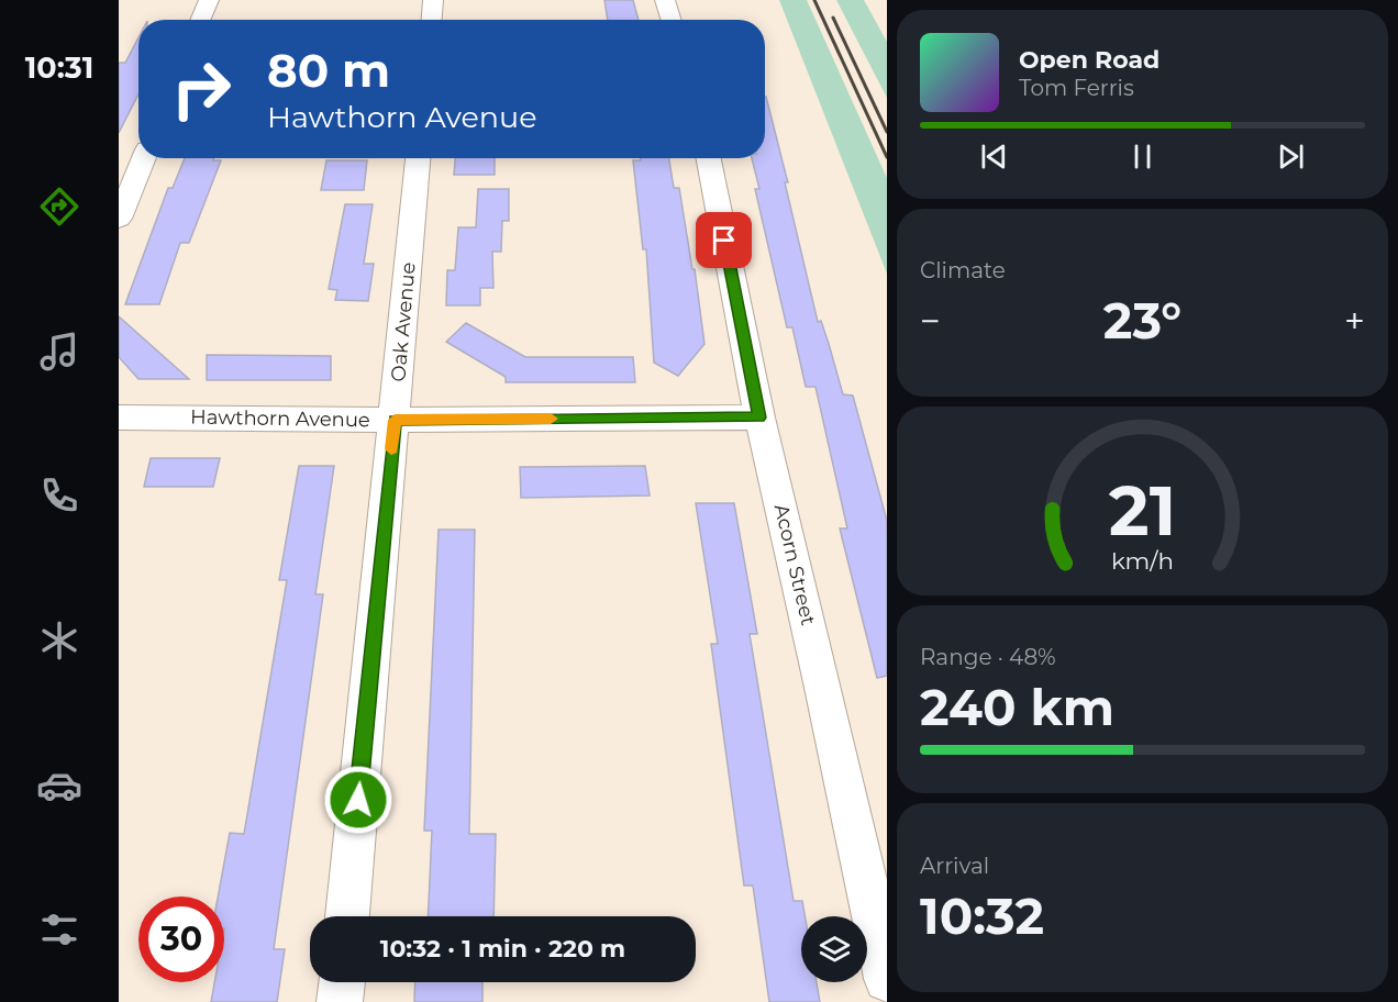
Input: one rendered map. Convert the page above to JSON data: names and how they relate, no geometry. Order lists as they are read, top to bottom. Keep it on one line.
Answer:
{"streets":{"street":["Oak Avenue","Hawthorn Avenue","Acorn Street"]},"crossings":[["Oak Avenue","Hawthorn Avenue"],["Hawthorn Avenue","Acorn Street"]],"page":{"tabs":"10:31","turn":["80 m","Hawthorn Avenue"],"song":["Open Road","Tom Ferris"],"tile":["Climate",["Range · 48%","240 km"],["Arrival","10:32"]],"heat":["−","23°","+"],"limit":"30","trip":"10:32 · 1 min · 220 m","gauge":["21","km/h"]}}
